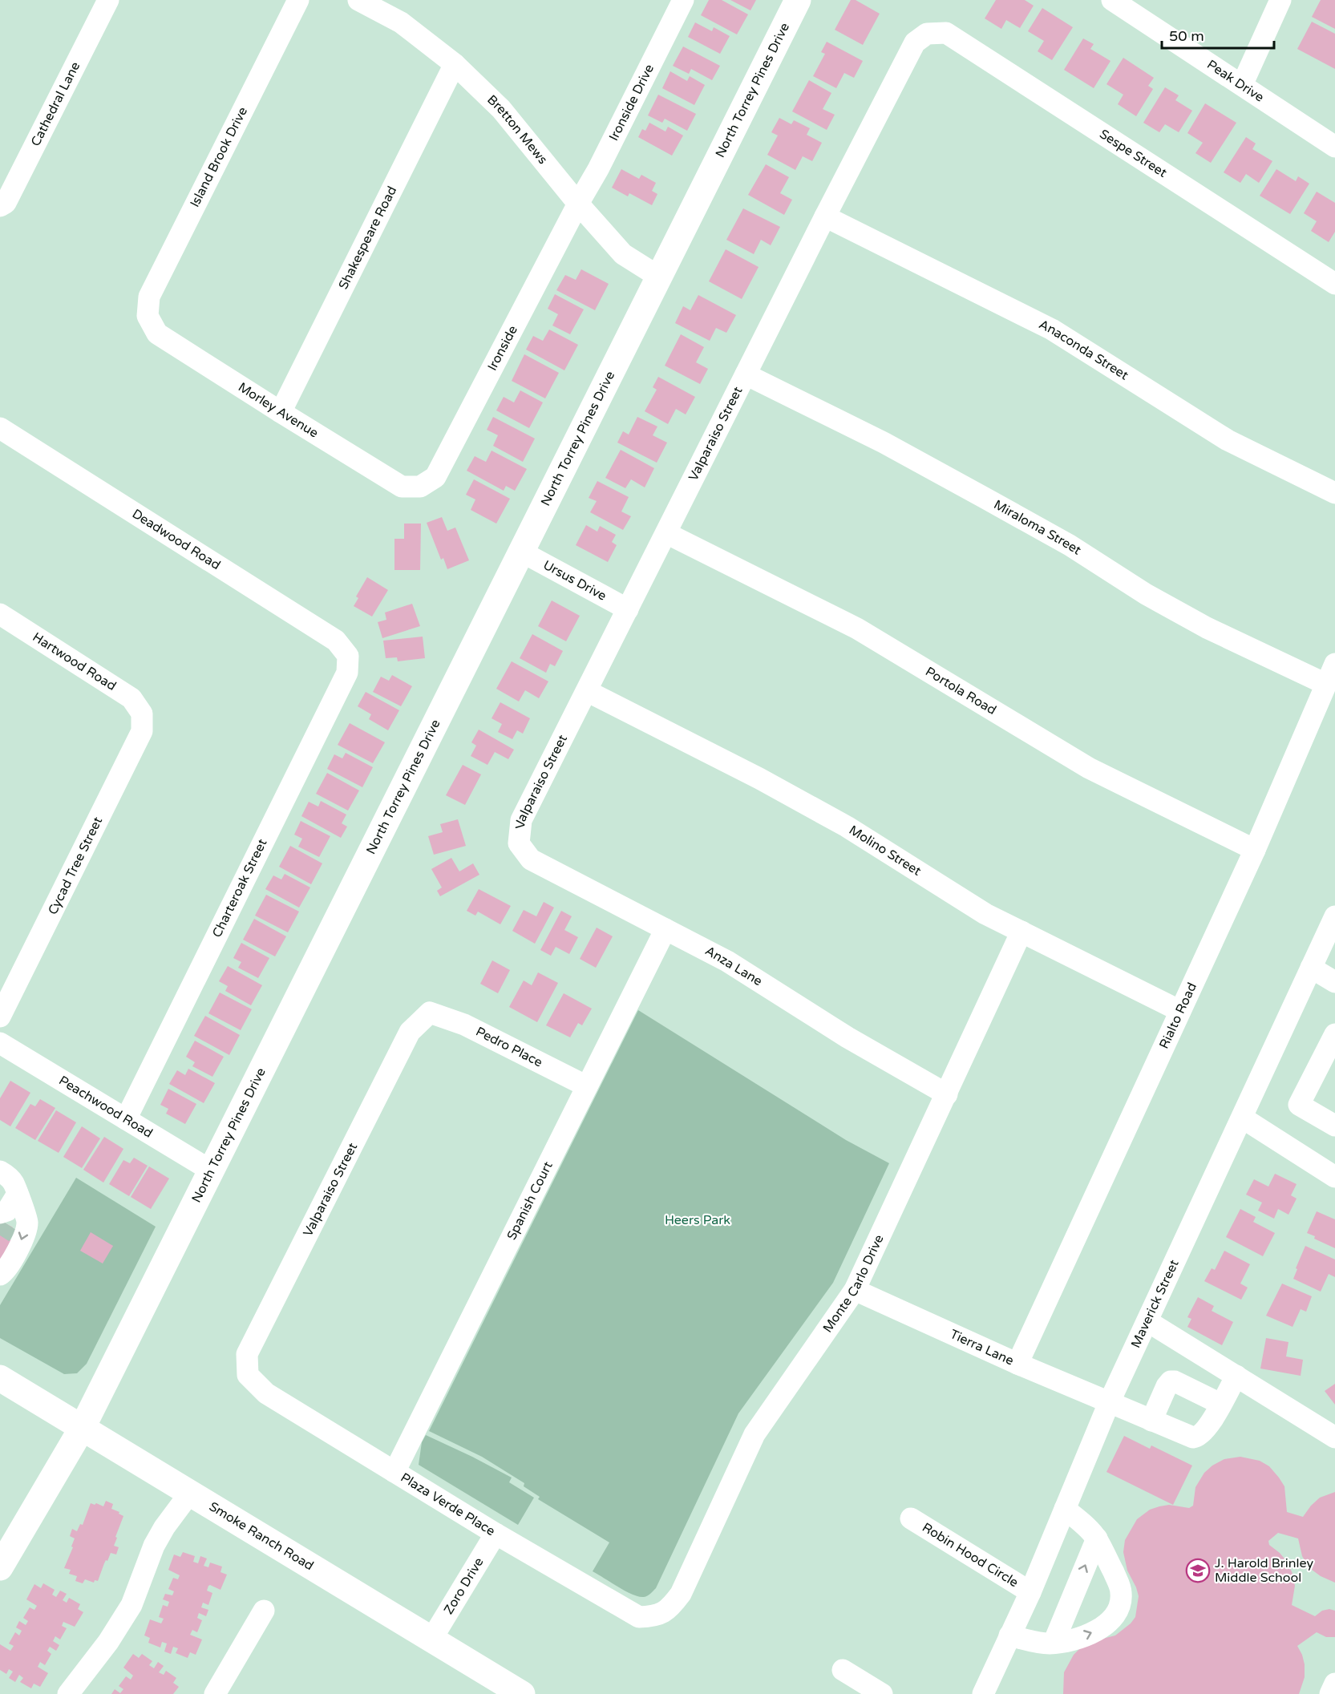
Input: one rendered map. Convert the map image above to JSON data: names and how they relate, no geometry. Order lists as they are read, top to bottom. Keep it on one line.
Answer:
{"streets":{"main road":["North Torrey Pines Drive","Smoke Ranch Road"],"street":["Peak Drive","Ironside Drive","Cathedral Lane","Bretton Mews","Sespe Street","Island Brook Drive","Shakespeare Road","Ironside","Anaconda Street","Morley Avenue","Valparaiso Street","Miraloma Street","Deadwood Road","Ursus Drive","Hartwood Road","Portola Road","Molino Street","Cycad Tree Street","Charteroak Street","Anza Lane","Rialto Road","Pedro Place","Peachwood Road","Spanish Court","Monte Carlo Drive","Maverick Street","Tierra Lane","Plaza Verde Place","Robin Hood Circle","Zoro Drive"]},"crossings":[["North Torrey Pines Drive","Bretton Mews"],["North Torrey Pines Drive","Ursus Drive"],["North Torrey Pines Drive","Peachwood Road"],["North Torrey Pines Drive","Smoke Ranch Road"],["Ironside Drive","Bretton Mews"],["Ironside Drive","Ironside"],["Bretton Mews","Shakespeare Road"],["Bretton Mews","Ironside"],["Sespe Street","Valparaiso Street"],["Island Brook Drive","Morley Avenue"],["Shakespeare Road","Morley Avenue"],["Ironside","Morley Avenue"],["Anaconda Street","Valparaiso Street"],["Valparaiso Street","Miraloma Street"],["Valparaiso Street","Ursus Drive"],["Valparaiso Street","Portola Road"],["Valparaiso Street","Molino Street"],["Valparaiso Street","Anza Lane"],["Valparaiso Street","Pedro Place"],["Valparaiso Street","Plaza Verde Place"],["Miraloma Street","Rialto Road"],["Deadwood Road","Charteroak Street"],["Hartwood Road","Cycad Tree Street"],["Portola Road","Rialto Road"],["Molino Street","Rialto Road"],["Molino Street","Monte Carlo Drive"],["Charteroak Street","Peachwood Road"],["Anza Lane","Spanish Court"],["Anza Lane","Monte Carlo Drive"],["Rialto Road","Tierra Lane"],["Pedro Place","Spanish Court"],["Spanish Court","Plaza Verde Place"],["Monte Carlo Drive","Tierra Lane"],["Monte Carlo Drive","Plaza Verde Place"],["Maverick Street","Tierra Lane"],["Maverick Street","Robin Hood Circle"],["Plaza Verde Place","Zoro Drive"],["Smoke Ranch Road","Zoro Drive"]],"parks":["Heers Park"],"places":{"school or university":["J. Harold Brinley Middle School"]},"scale_bar":"50 m"}
